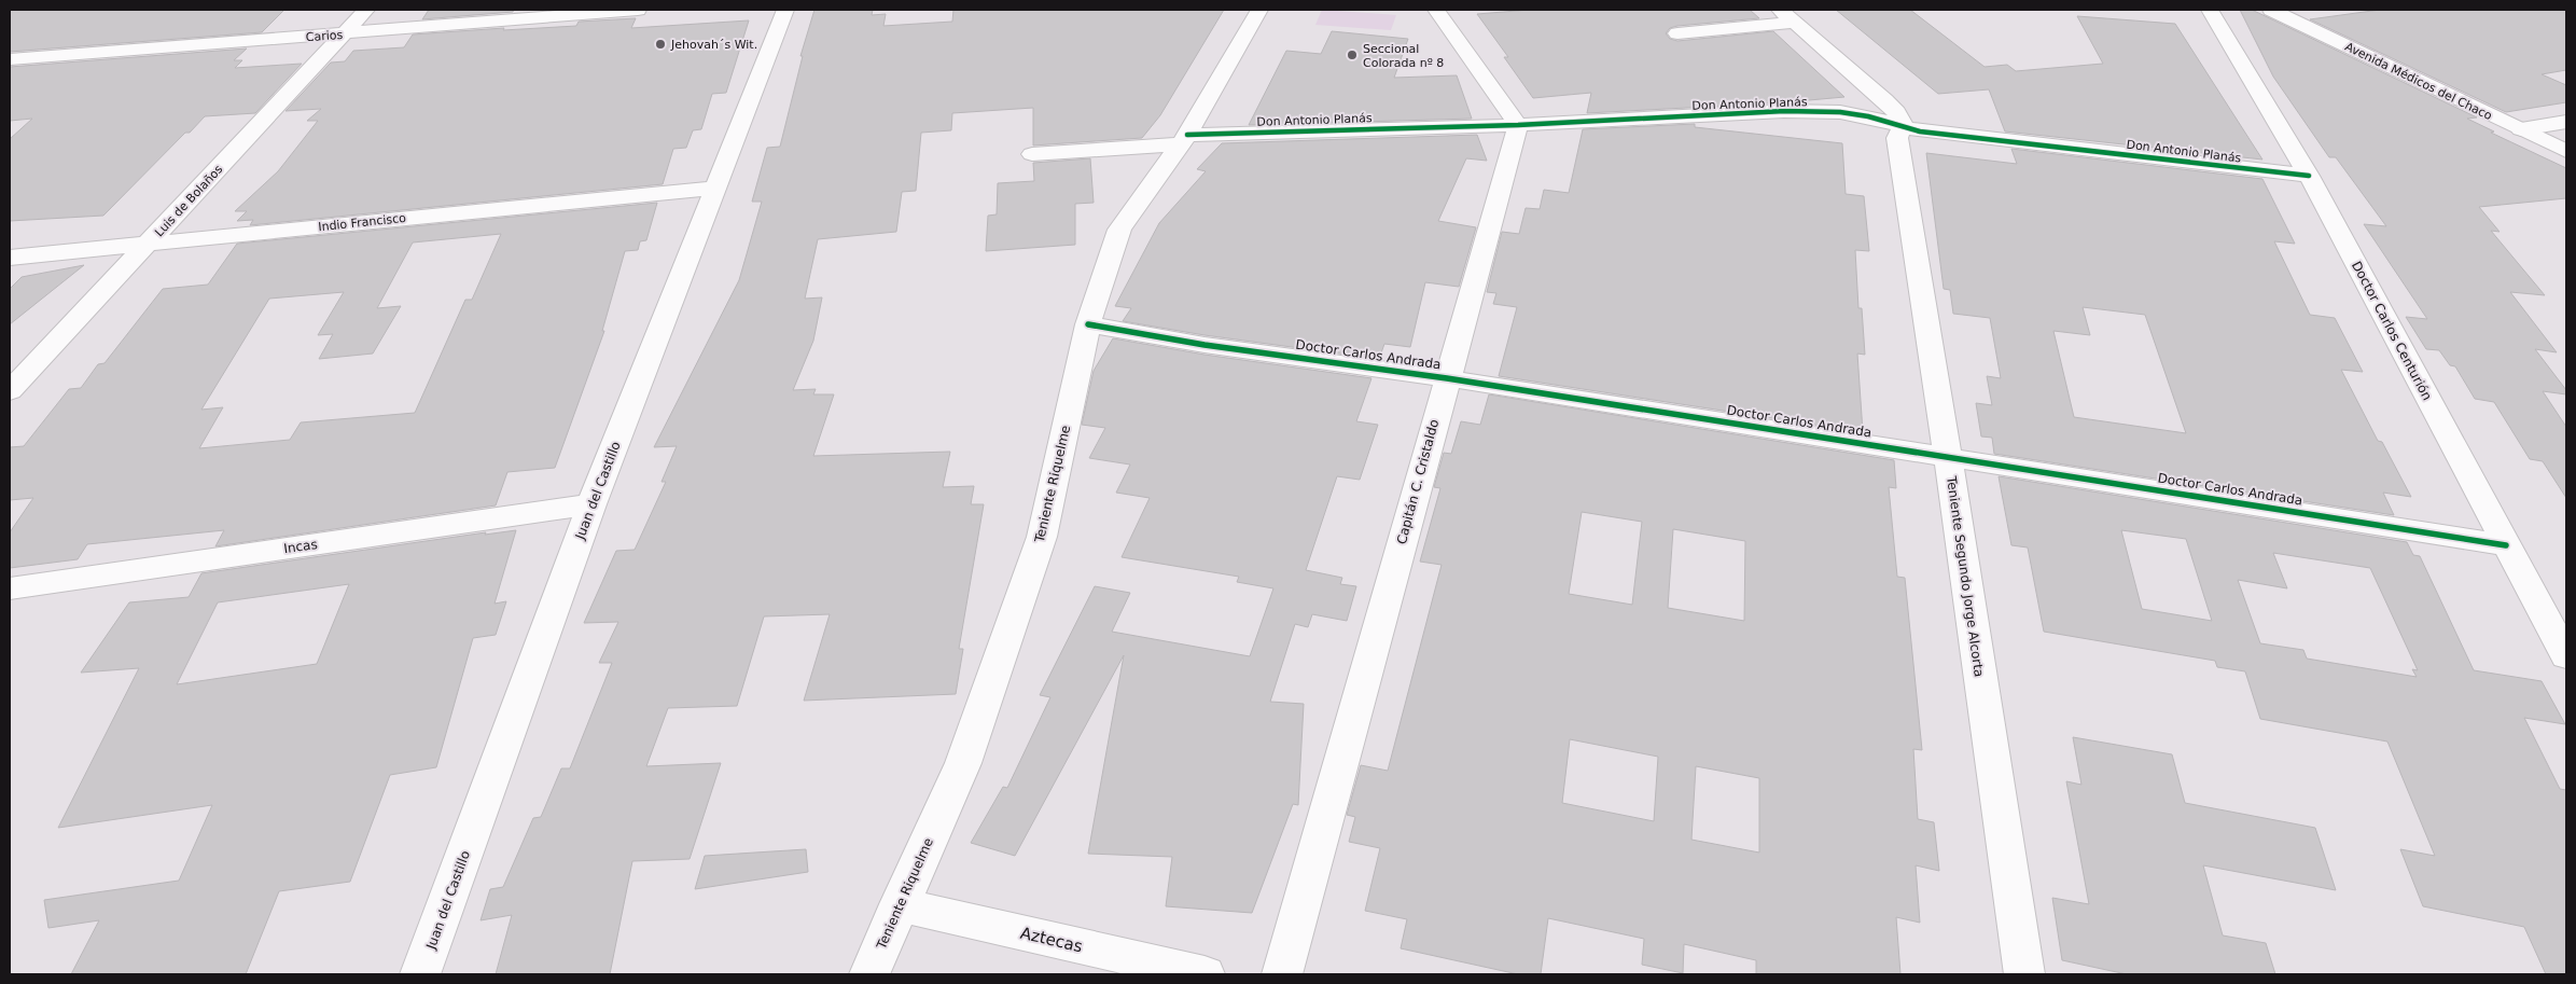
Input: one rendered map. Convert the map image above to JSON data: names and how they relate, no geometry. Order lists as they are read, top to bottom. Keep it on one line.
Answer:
{"streets":{"street":["Carios","Avenida Médicos del Chaco","Don Antonio Planás","Luis de Bolaños","Indio Francisco","Doctor Carlos Centurión","Doctor Carlos Andrada","Capitán C. Cristaldo","Teniente Riquelme","Juan del Castillo","Incas","Teniente Segundo Jorge Alcorta","Aztecas"]},"crossings":[["Carios","Luis de Bolaños"],["Don Antonio Planás","Doctor Carlos Centurión"],["Don Antonio Planás","Capitán C. Cristaldo"],["Don Antonio Planás","Teniente Riquelme"],["Don Antonio Planás","Teniente Segundo Jorge Alcorta"],["Luis de Bolaños","Indio Francisco"],["Indio Francisco","Juan del Castillo"],["Doctor Carlos Centurión","Doctor Carlos Andrada"],["Doctor Carlos Andrada","Capitán C. Cristaldo"],["Doctor Carlos Andrada","Teniente Riquelme"],["Doctor Carlos Andrada","Teniente Segundo Jorge Alcorta"],["Teniente Riquelme","Aztecas"],["Juan del Castillo","Incas"]],"places":["Jehovah´s Wit.","Seccional Colorada nº 8"]}
